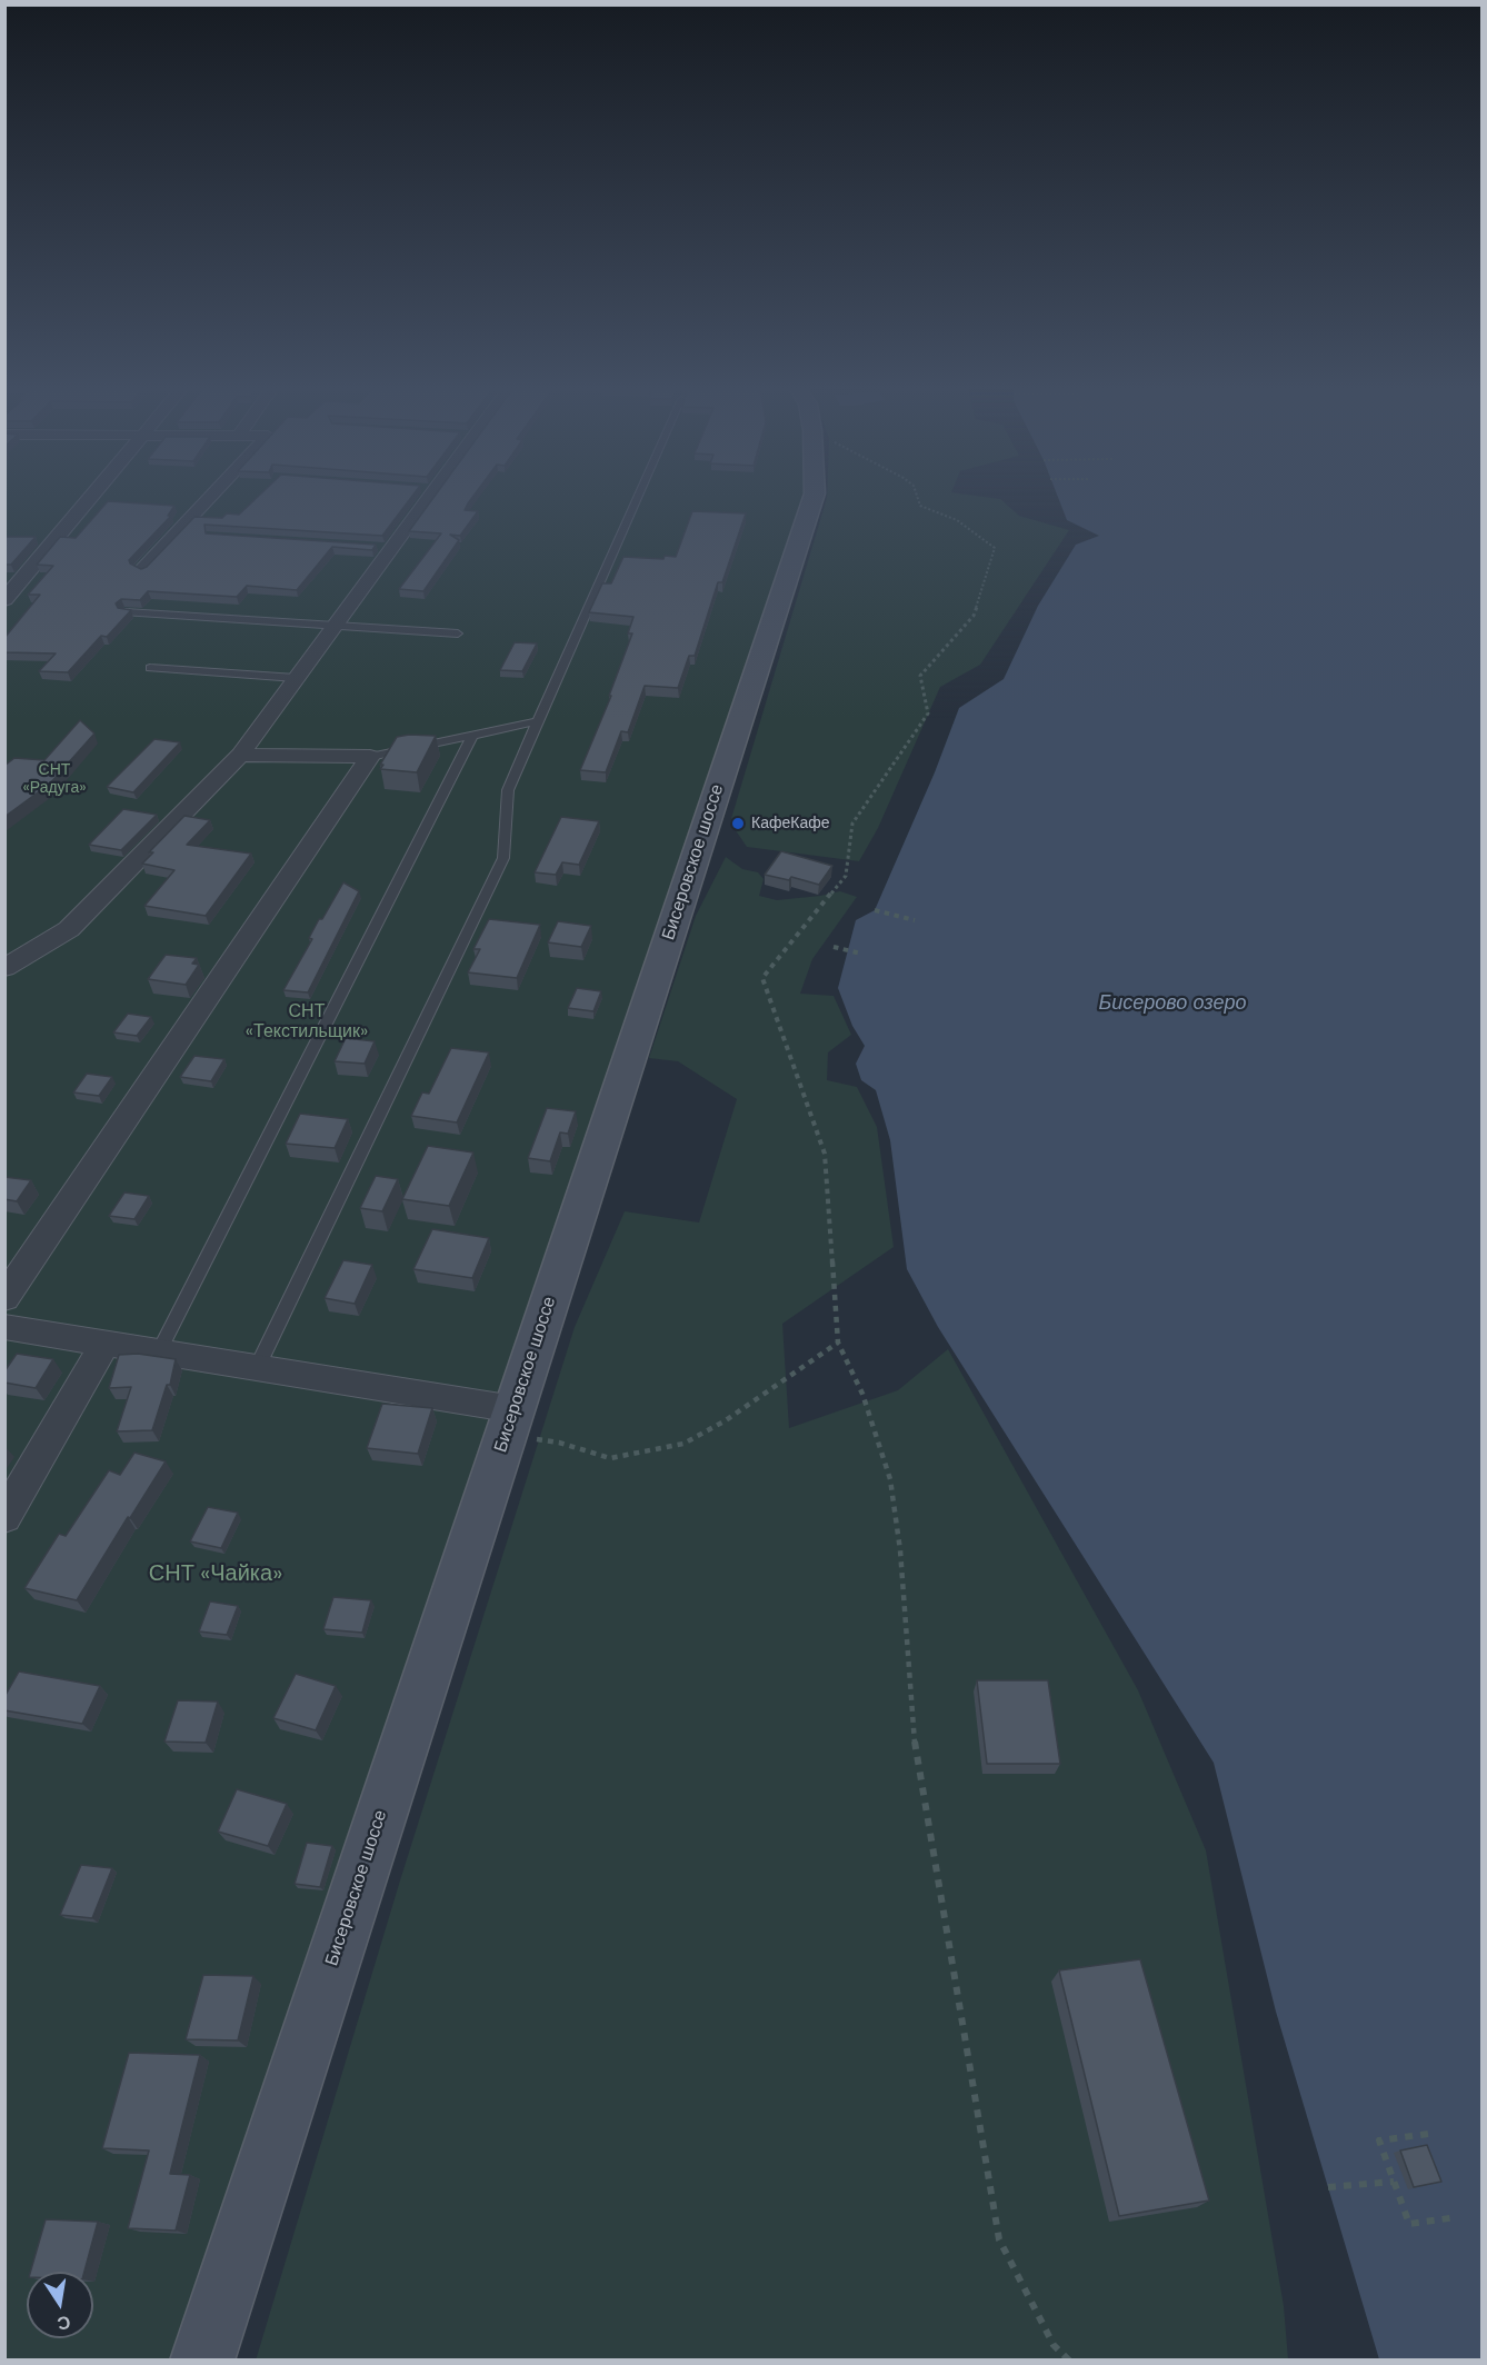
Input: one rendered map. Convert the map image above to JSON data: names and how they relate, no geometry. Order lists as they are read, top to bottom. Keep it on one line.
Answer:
{"streets":{"main road":["Бисеровское шоссе"]},"water":["Бисерово озеро"],"parks":["СНТ «Радуга»","СНТ «Текстильщик»","СНТ «Чайка»"],"places":["КафеКафе"],"north":"bottom"}
